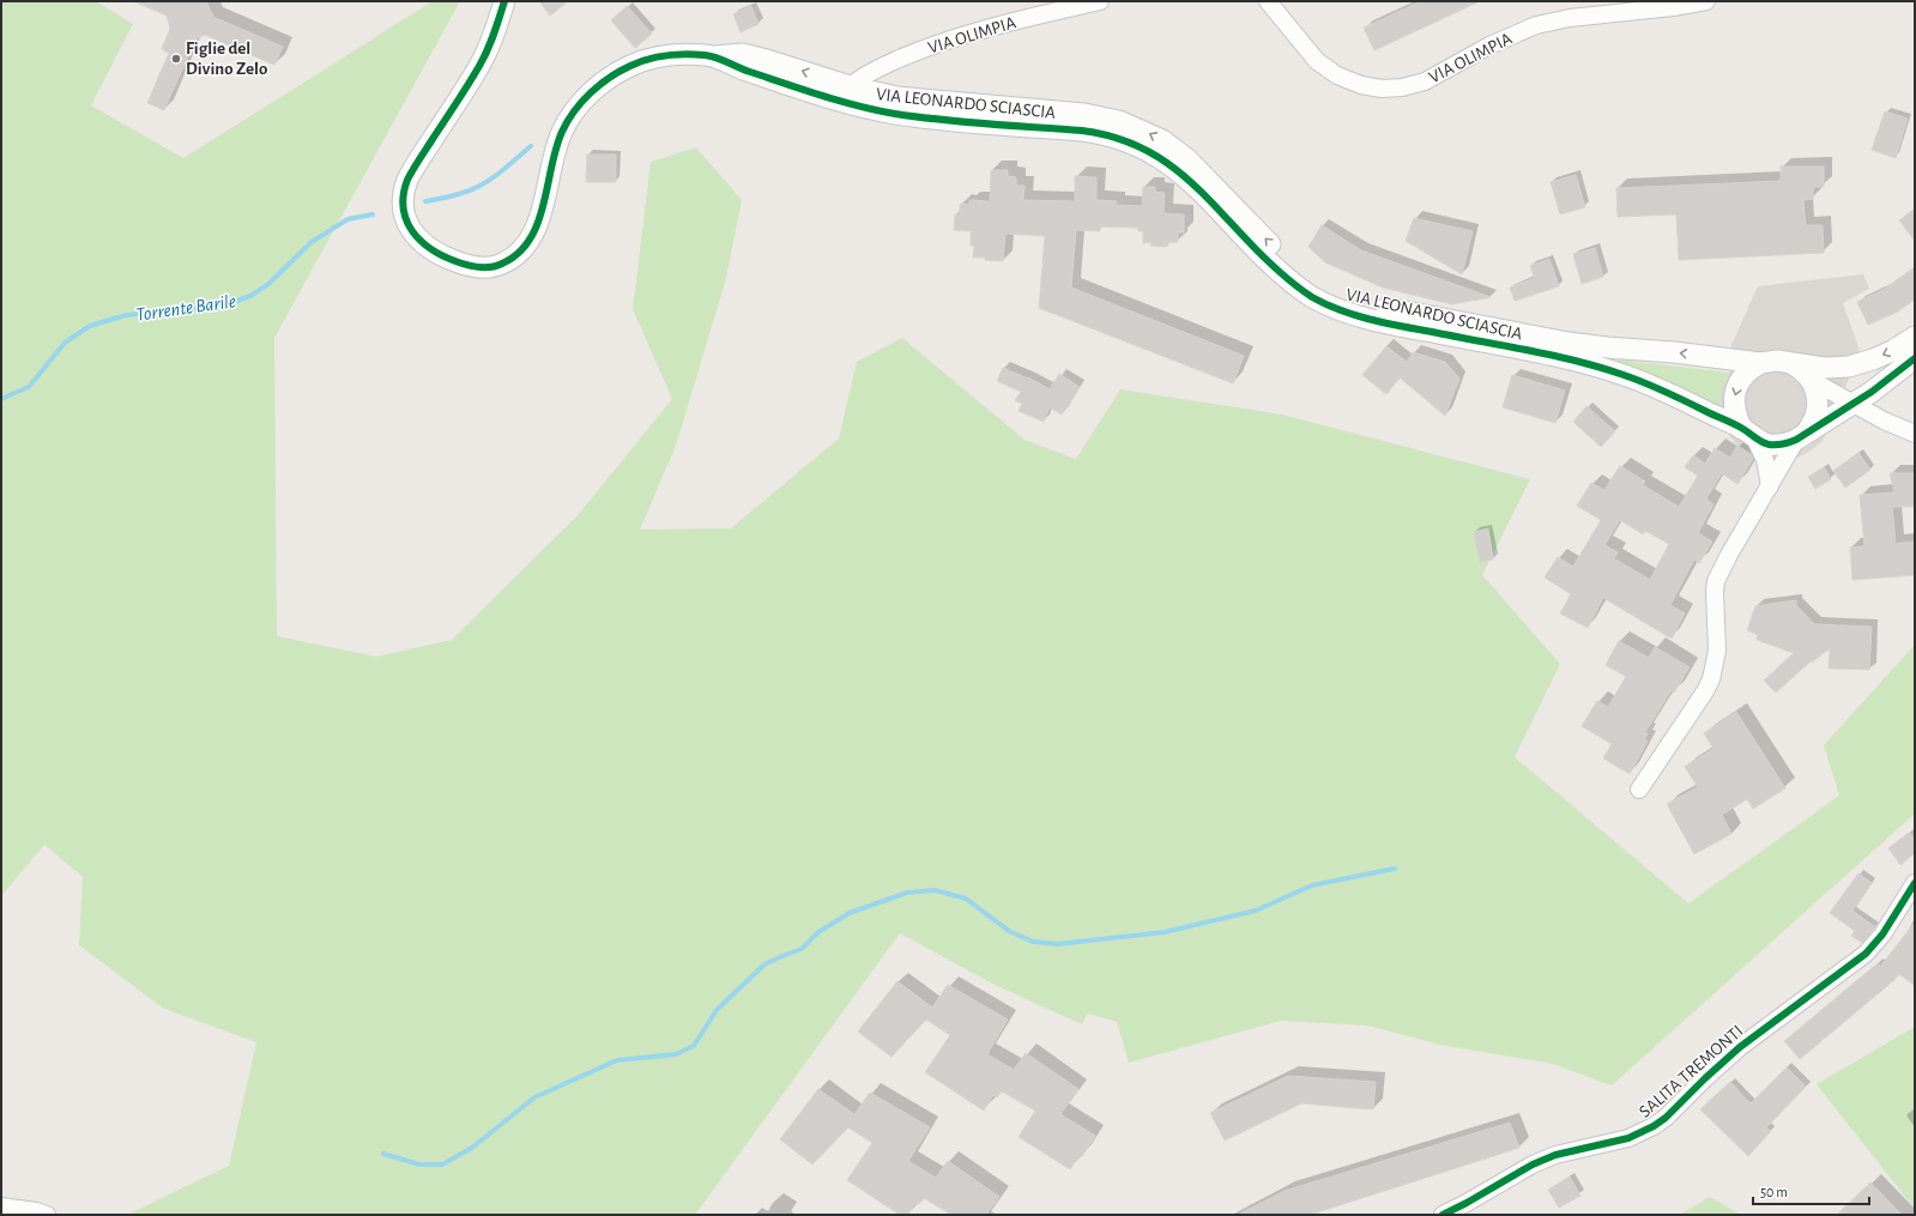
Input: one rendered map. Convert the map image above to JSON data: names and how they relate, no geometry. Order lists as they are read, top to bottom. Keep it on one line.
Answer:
{"streets":{"street":["VIA OLIMPIA","VIA LEONARDO SCIASCIA","SALITA TREMONTI"]},"crossings":[["VIA OLIMPIA","VIA LEONARDO SCIASCIA"]],"water":["Torrente Barile"],"places":["Figlie del Divino Zelo"],"scale_bar":"50 m"}
